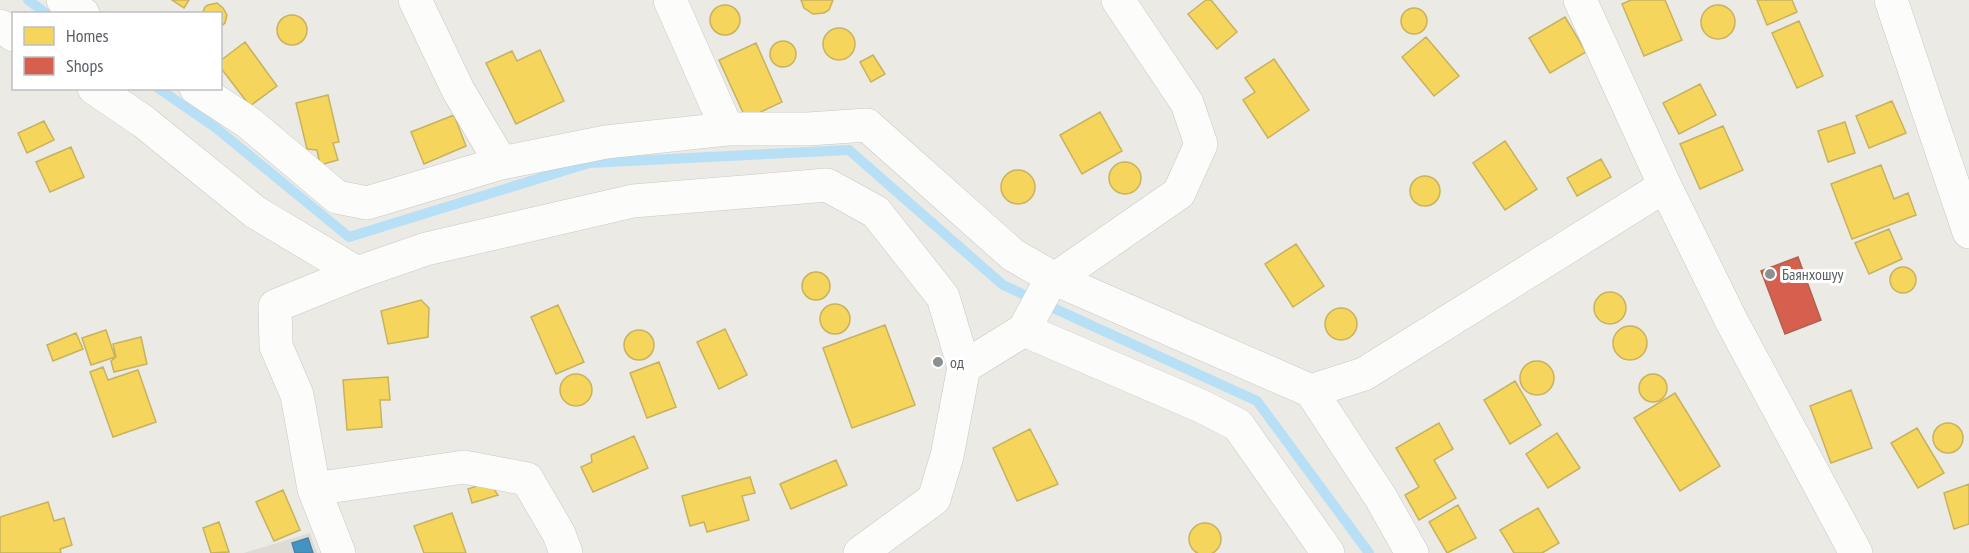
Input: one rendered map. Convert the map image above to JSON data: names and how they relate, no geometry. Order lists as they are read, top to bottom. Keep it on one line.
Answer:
{"places":["Баянхошуу","од"],"legend":["Homes","Shops"]}
